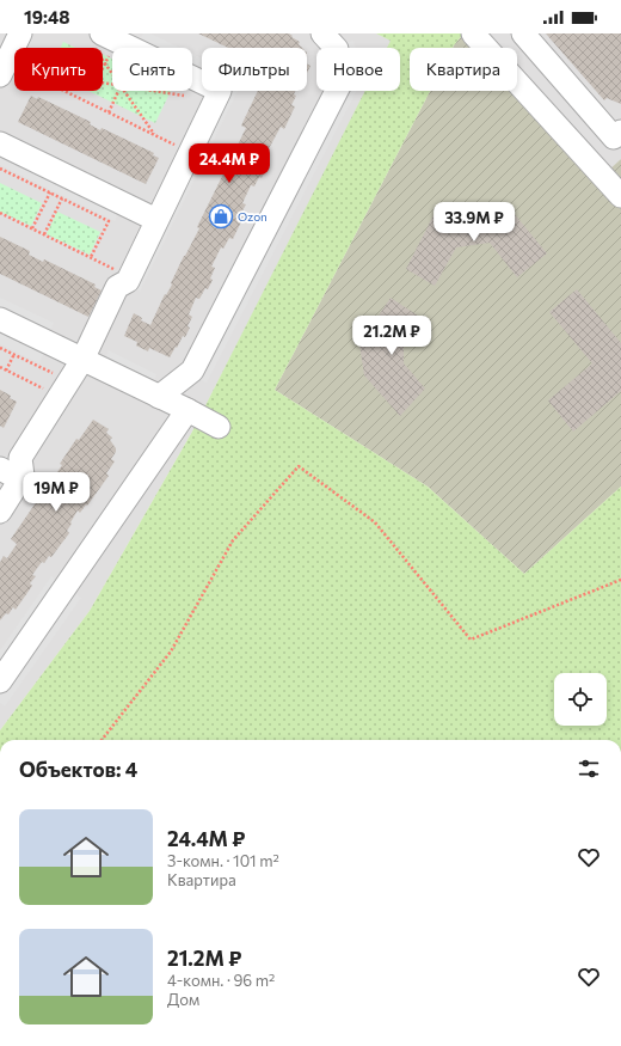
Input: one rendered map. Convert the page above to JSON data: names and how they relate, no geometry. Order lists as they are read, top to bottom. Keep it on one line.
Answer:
{"places":{"shop":["Ozon"]},"page":{"status":"19:48","chip":["Купить","Снять","Фильтры","Новое","Квартира"],"price":["24.4M ₽","33.9M ₽","21.2M ₽","19M ₽"],"heading":"Объектов: 4","list":[{"name":"24.4M ₽","note":"3-комн. · 101 m² · Квартира"},{"name":"21.2M ₽","note":"4-комн. · 96 m² · Дом"}]}}
